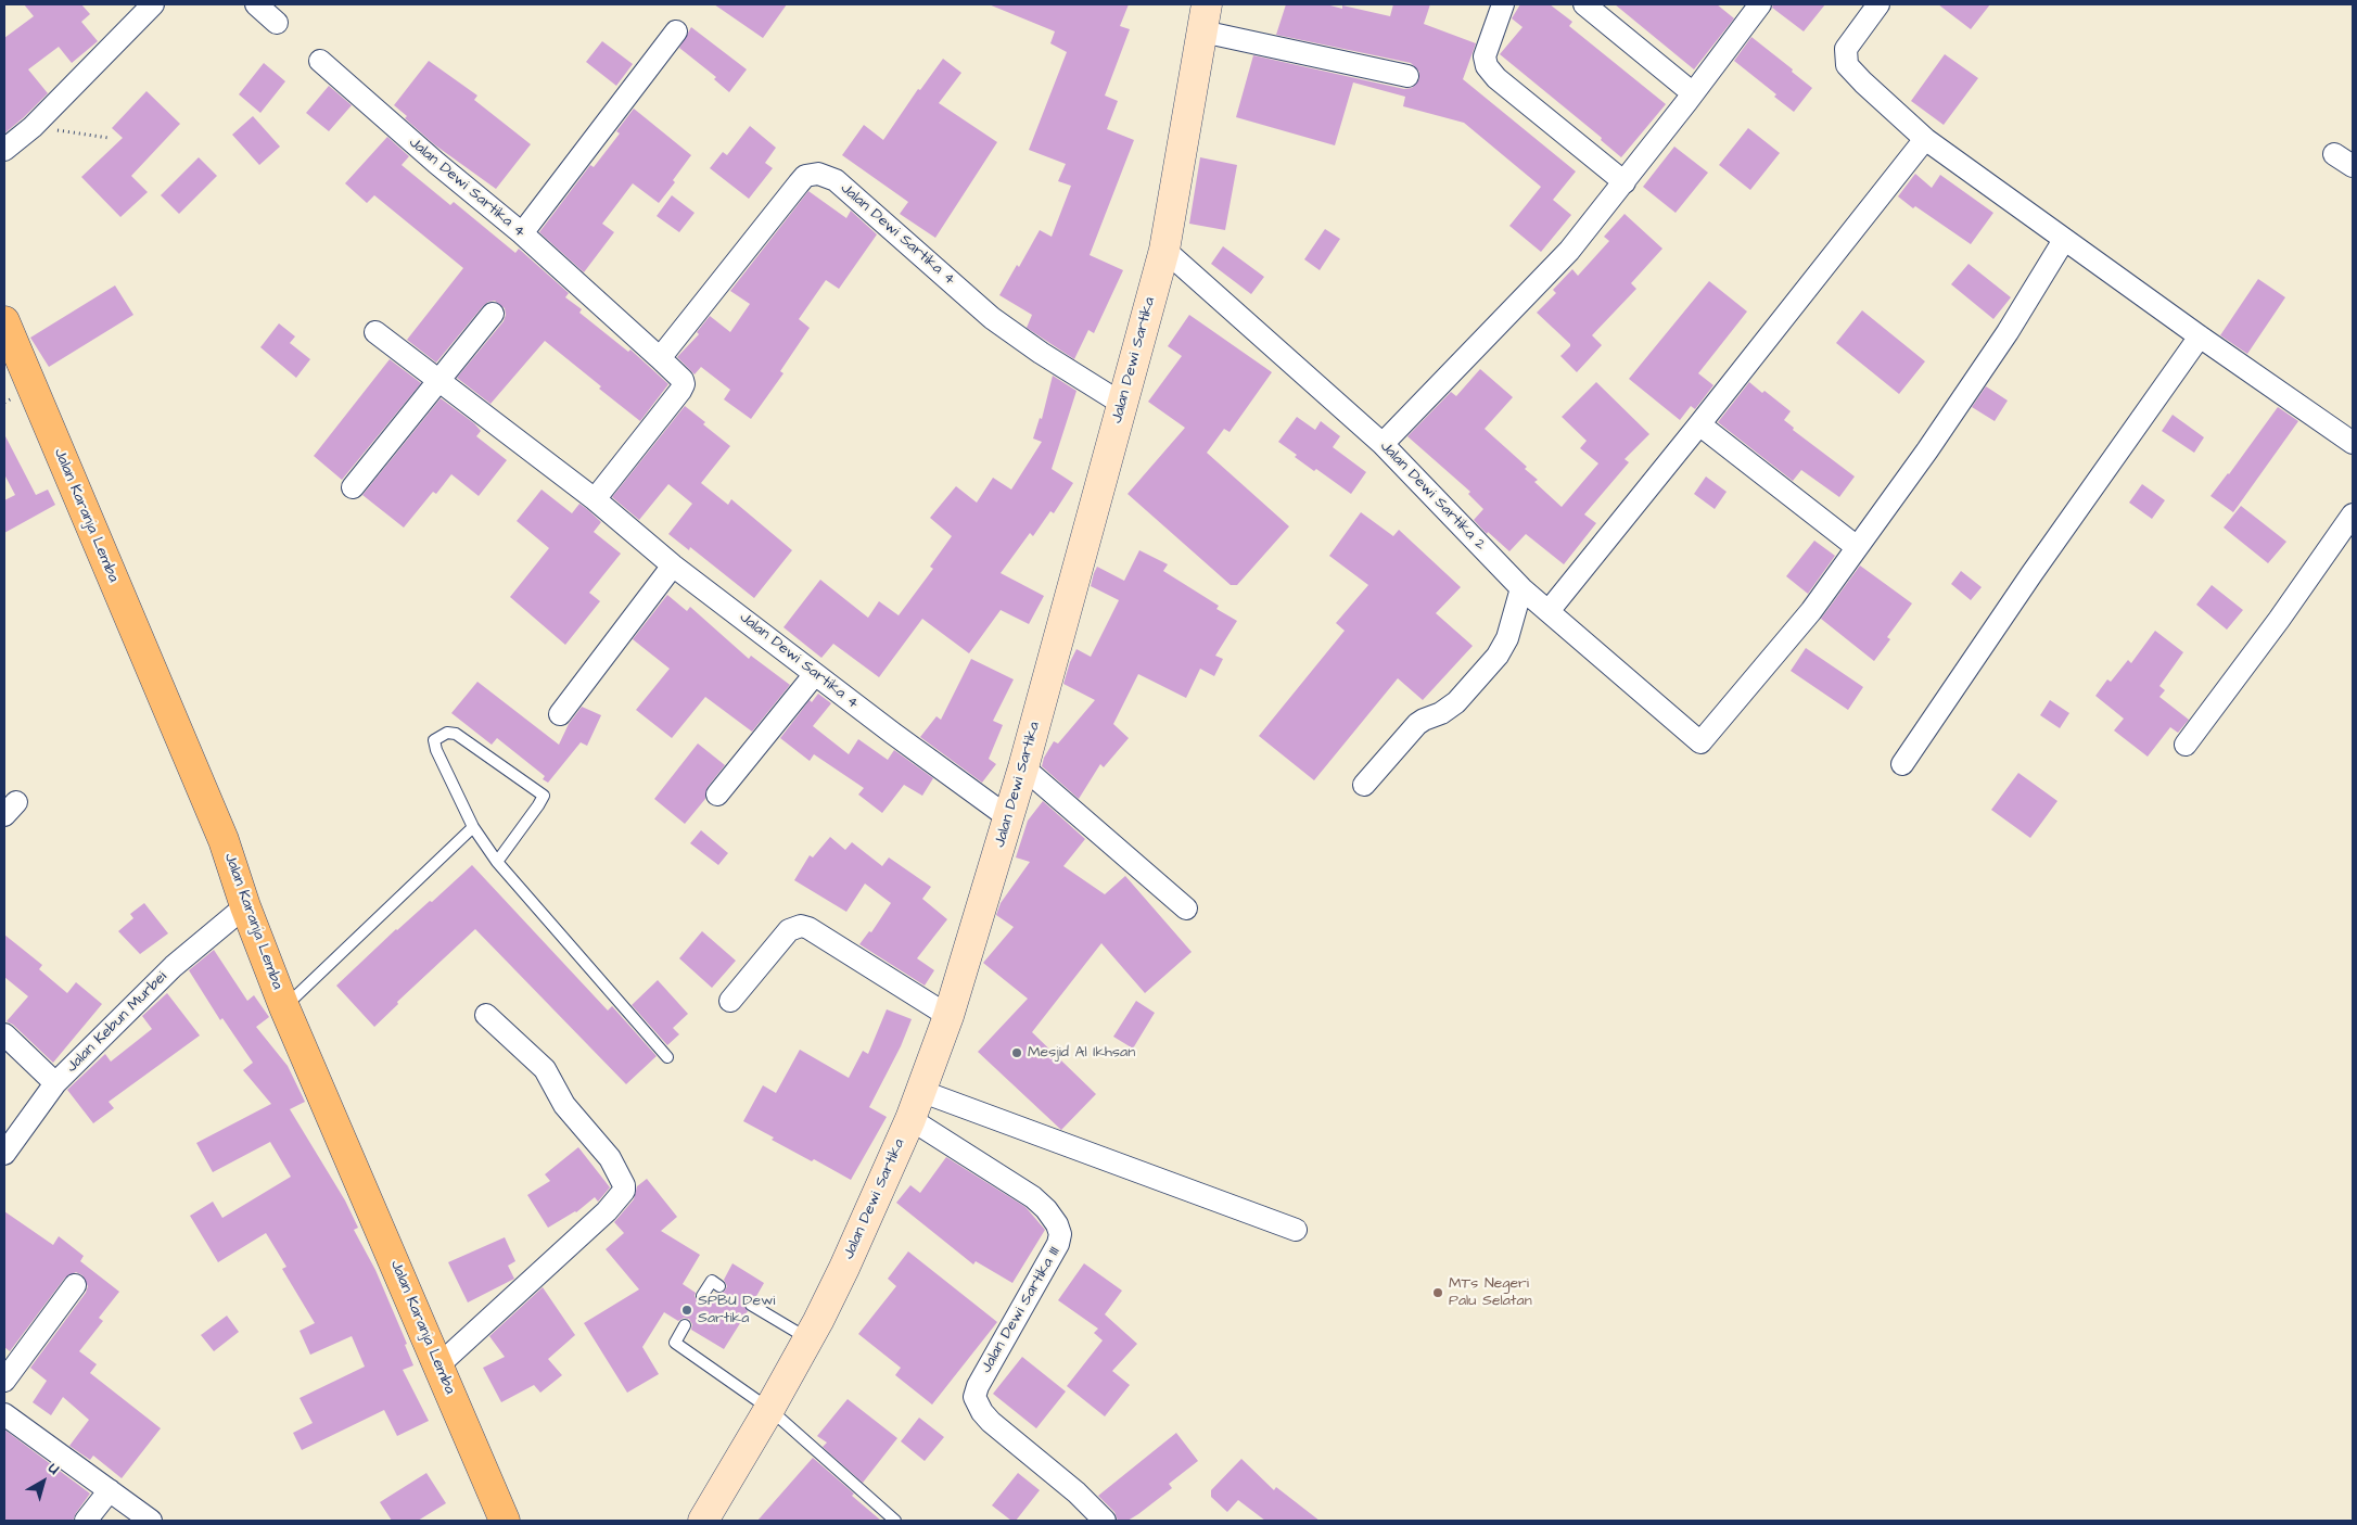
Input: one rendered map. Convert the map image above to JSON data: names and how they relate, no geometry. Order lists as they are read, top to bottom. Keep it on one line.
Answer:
{"streets":{"main road":["Jalan Dewi Sartika","Jalan Karanja Lemba"],"street":["Jalan Dewi Sartika 4","Jalan Dewi Sartika 2","Jalan Kebun Murbei","Jalan Dewi Sartika III"]},"crossings":[["Jalan Dewi Sartika 4","Jalan Dewi Sartika"],["Jalan Dewi Sartika","Jalan Dewi Sartika 2"],["Jalan Dewi Sartika","Jalan Dewi Sartika III"],["Jalan Karanja Lemba","Jalan Kebun Murbei"]],"places":["Mesjid Al Ikhsan","MTs Negeri Palu Selatan","SPBU Dewi Sartika"],"north":"top right"}
